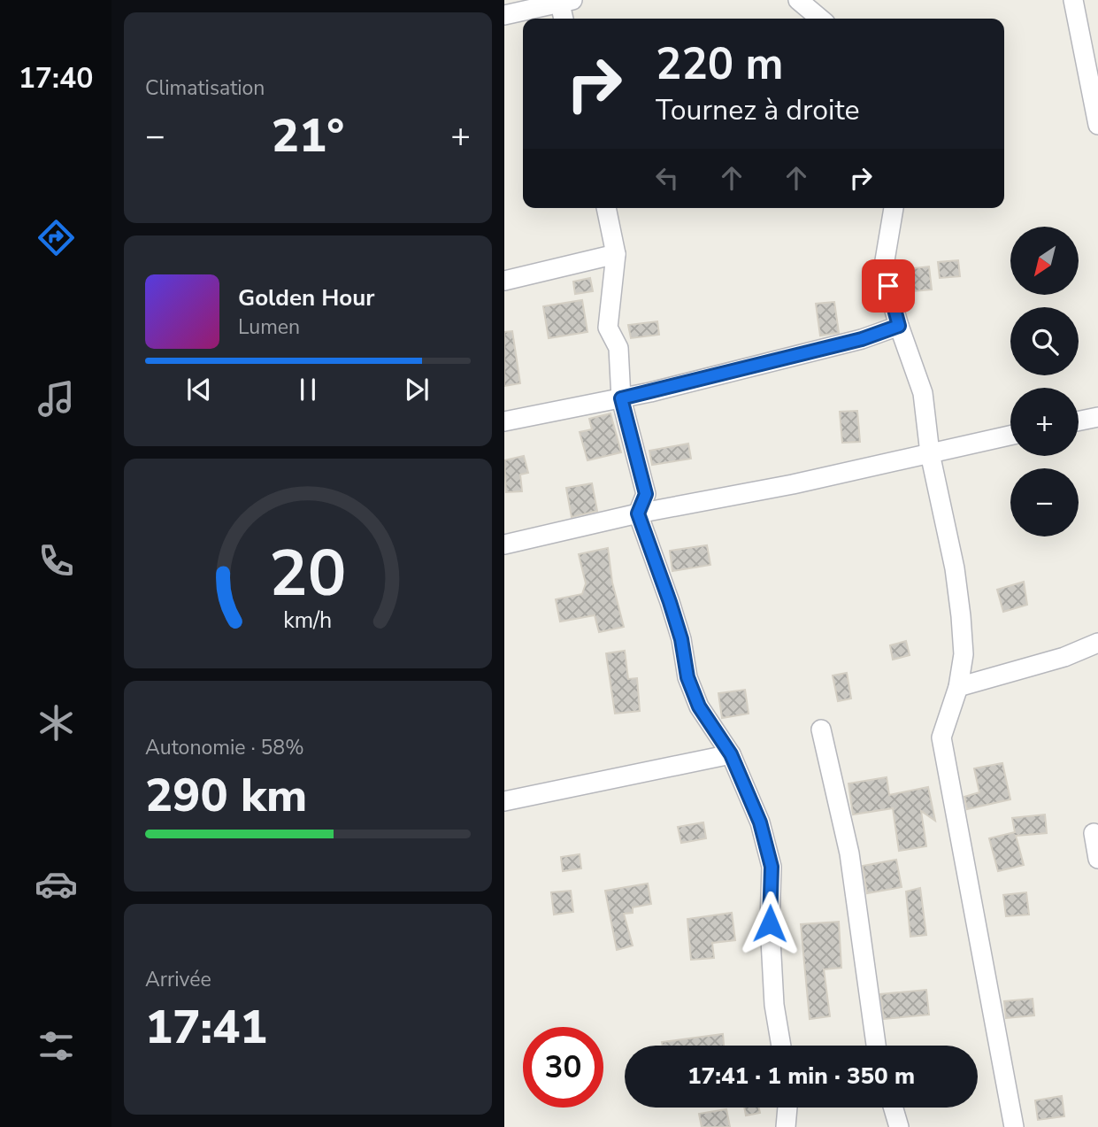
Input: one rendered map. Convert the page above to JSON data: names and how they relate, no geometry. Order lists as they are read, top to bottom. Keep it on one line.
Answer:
{"north":"bottom left","page":{"tabs":"17:40","tile":["Climatisation",["Autonomie · 58%","290 km"],["Arrivée","17:41"]],"turn":["220 m","Tournez à droite"],"heat":["−","21°","+"],"map_buttons":["+","−"],"song":["Golden Hour","Lumen"],"limit":"30","trip":"17:41 · 1 min · 350 m","gauge":["20","km/h"]}}
